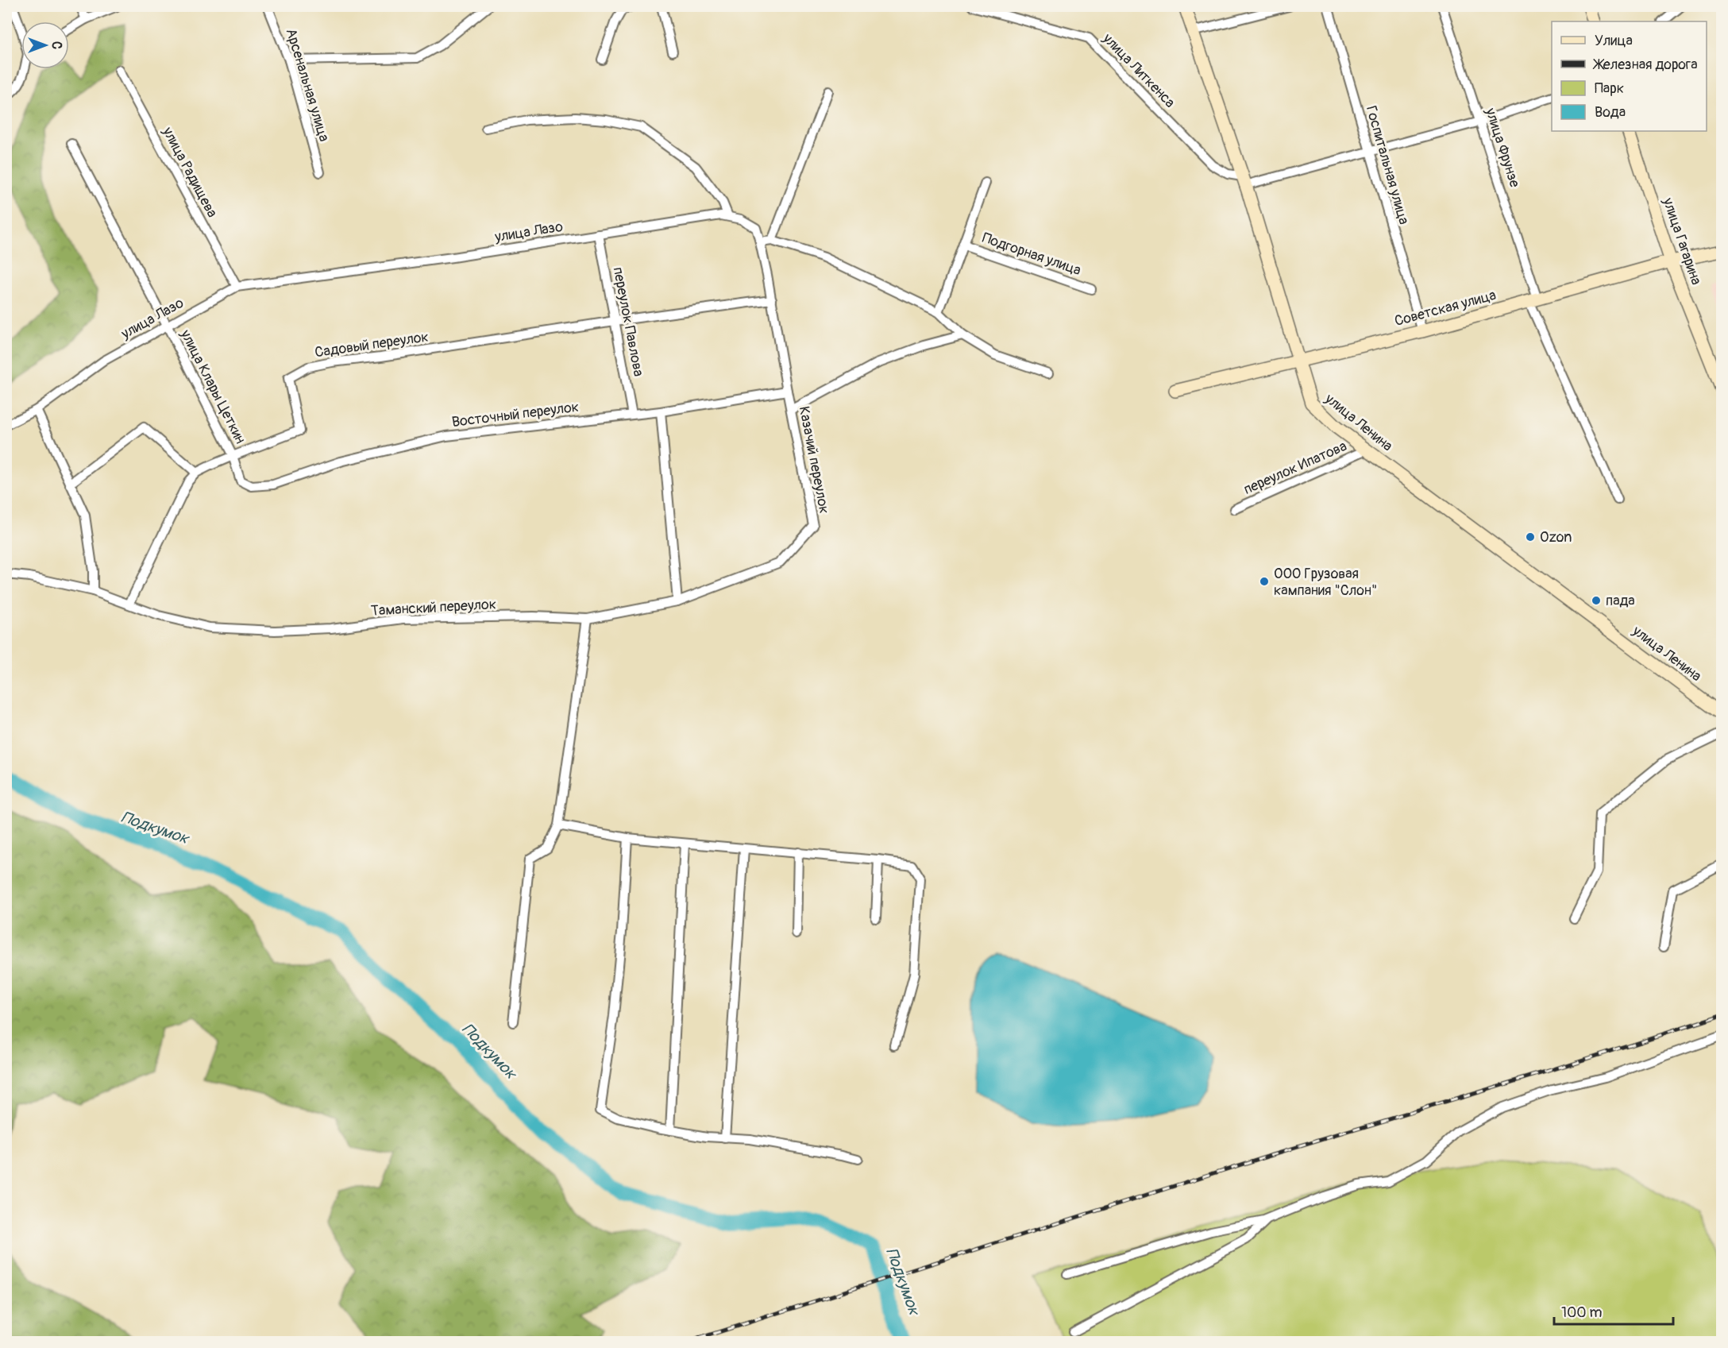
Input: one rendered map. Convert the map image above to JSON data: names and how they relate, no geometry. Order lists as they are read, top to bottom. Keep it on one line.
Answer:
{"streets":{"street":["улица Литкенса","Арсенальная улица","улица Фрунзе","Госпитальная улица","улица Радищева","улица Лазо","улица Гагарина","Подгорная улица","Советская улица","переулок Павлова","Садовый переулок","улица Клары Цеткин","Восточный переулок","улица Ленина","Казачий переулок","переулок Ипатова","Таманский переулок"]},"crossings":[["улица Литкенса","улица Ленина"],["улица Фрунзе","Советская улица"],["Госпитальная улица","Советская улица"],["улица Радищева","улица Лазо"],["улица Лазо","переулок Павлова"],["улица Лазо","улица Клары Цеткин"],["улица Лазо","Казачий переулок"],["улица Гагарина","Советская улица"],["Советская улица","улица Ленина"],["переулок Павлова","Садовый переулок"],["переулок Павлова","Восточный переулок"],["Садовый переулок","улица Клары Цеткин"],["Садовый переулок","Казачий переулок"],["улица Клары Цеткин","Восточный переулок"],["Восточный переулок","Казачий переулок"],["улица Ленина","переулок Ипатова"],["Казачий переулок","Таманский переулок"]],"water":["Подкумок"],"places":["Ozon","ООО Грузовая кампания \"Слон\"","пада"],"legend":["Улица","Железная дорога","Парк","Вода"],"scale_bar":"100 m","north":"right"}
